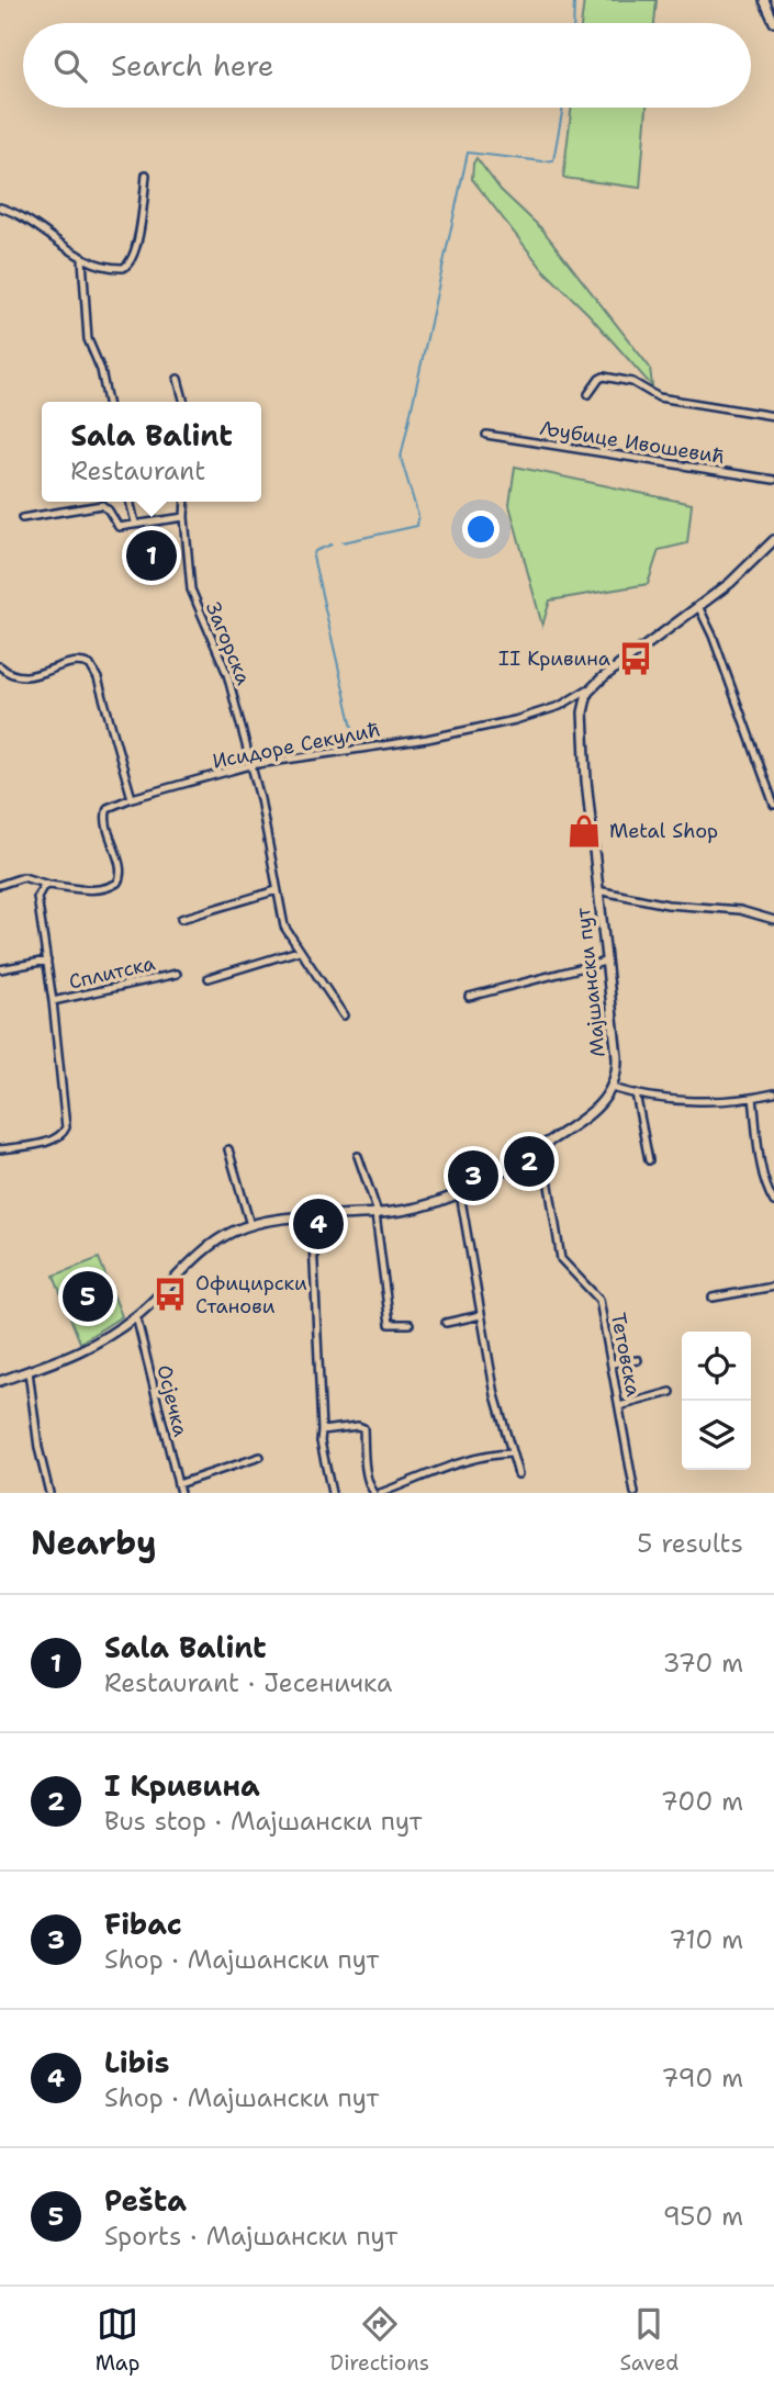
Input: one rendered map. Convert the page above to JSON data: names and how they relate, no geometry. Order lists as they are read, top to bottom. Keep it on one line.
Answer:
{"streets":{"street":["Љубице Ивошевић","Загорска","Исидоре Секулић","Сплитска","Мајшански пут","Тетовска","Осјечка"]},"crossings":[["Загорска","Исидоре Секулић"],["Исидоре Секулић","Мајшански пут"]],"places":{"bus stop":["II Кривина","Официрски Станови"],"shop":["Metal Shop"]},"page":{"search":"Search here","popup":["Sala Balint","Restaurant"],"pins":["1","2","3","4","5"],"heading":["Nearby","5 results"],"list":[{"mark":"1","name":"Sala Balint","note":"Restaurant · Јесеничка","value":"370 m"},{"mark":"2","name":"I Кривина","note":"Bus stop · Мајшански пут","value":"700 m"},{"mark":"3","name":"Fibac","note":"Shop · Мајшански пут","value":"710 m"},{"mark":"4","name":"Libis","note":"Shop · Мајшански пут","value":"790 m"},{"mark":"5","name":"Pešta","note":"Sports · Мајшански пут","value":"950 m"}],"nav":["Map","Directions","Saved"]}}
